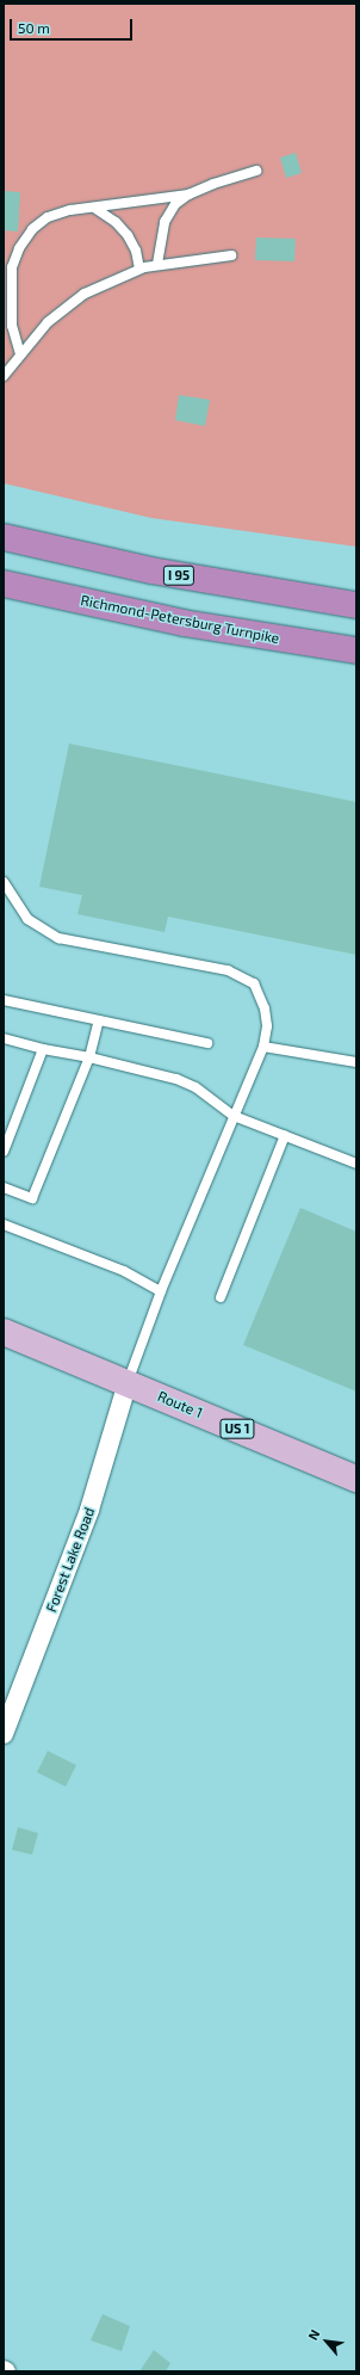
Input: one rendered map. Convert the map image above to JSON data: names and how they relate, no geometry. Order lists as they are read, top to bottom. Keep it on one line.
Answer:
{"streets":{"highway":["I 95","Richmond-Petersburg Turnpike"],"main road":["Route 1","US 1"],"street":["Forest Lake Road"]},"crossings":[["Route 1","Forest Lake Road"]],"scale_bar":"50 m","north":"top left"}
